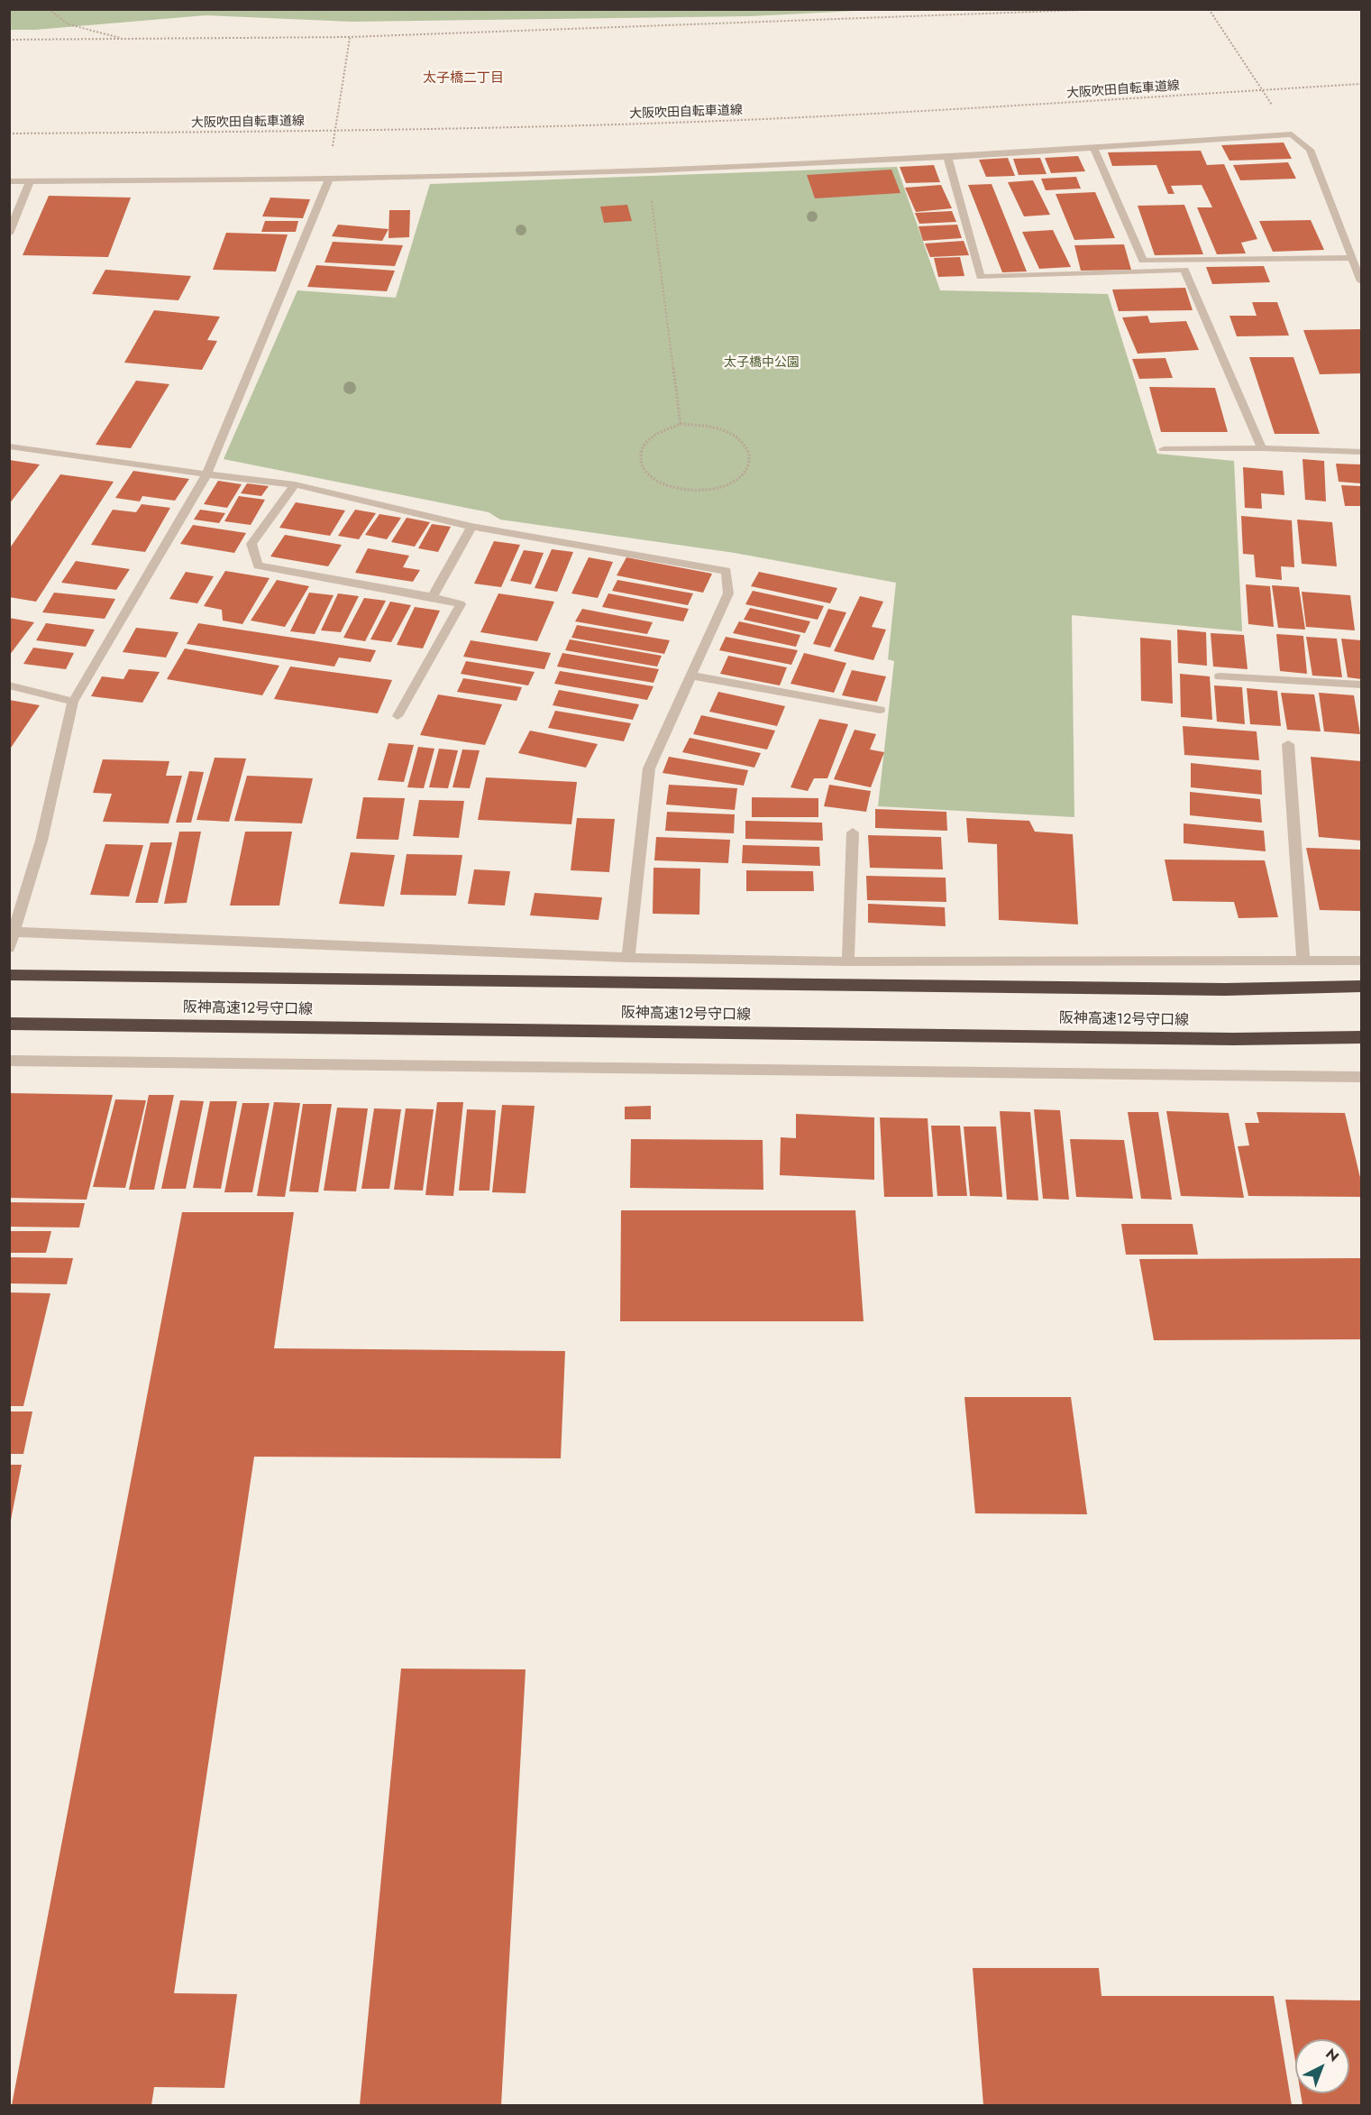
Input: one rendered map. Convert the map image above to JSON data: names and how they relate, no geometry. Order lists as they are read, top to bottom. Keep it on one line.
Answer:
{"streets":{"highway":["阪神高速12号守口線"],"path":["大阪吹田自転車道線"]},"districts":["太子橋二丁目"],"parks":["太子橋中公園"],"north":"top right"}
